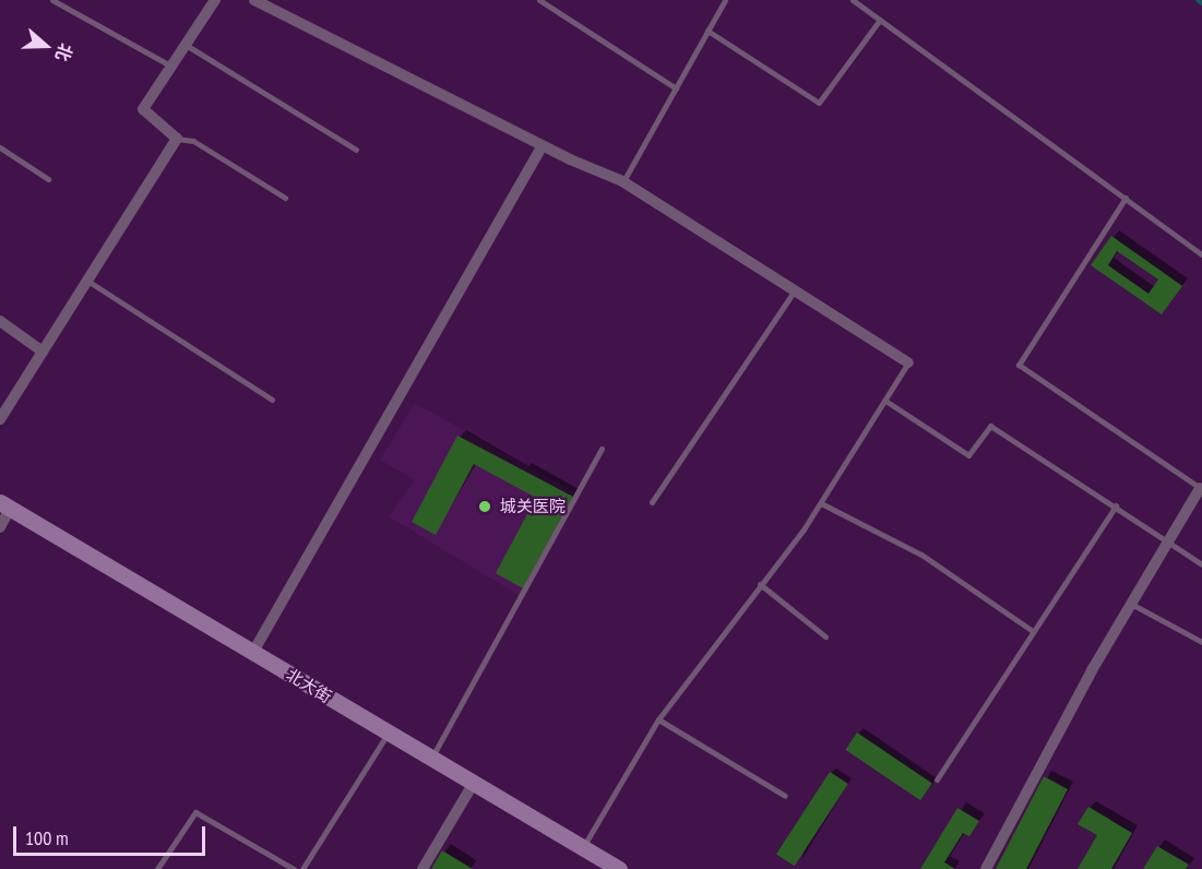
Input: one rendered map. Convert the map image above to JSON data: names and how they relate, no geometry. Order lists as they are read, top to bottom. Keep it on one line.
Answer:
{"streets":{"main road":["北大街"]},"places":["城关医院"],"scale_bar":"100 m","north":"right"}
